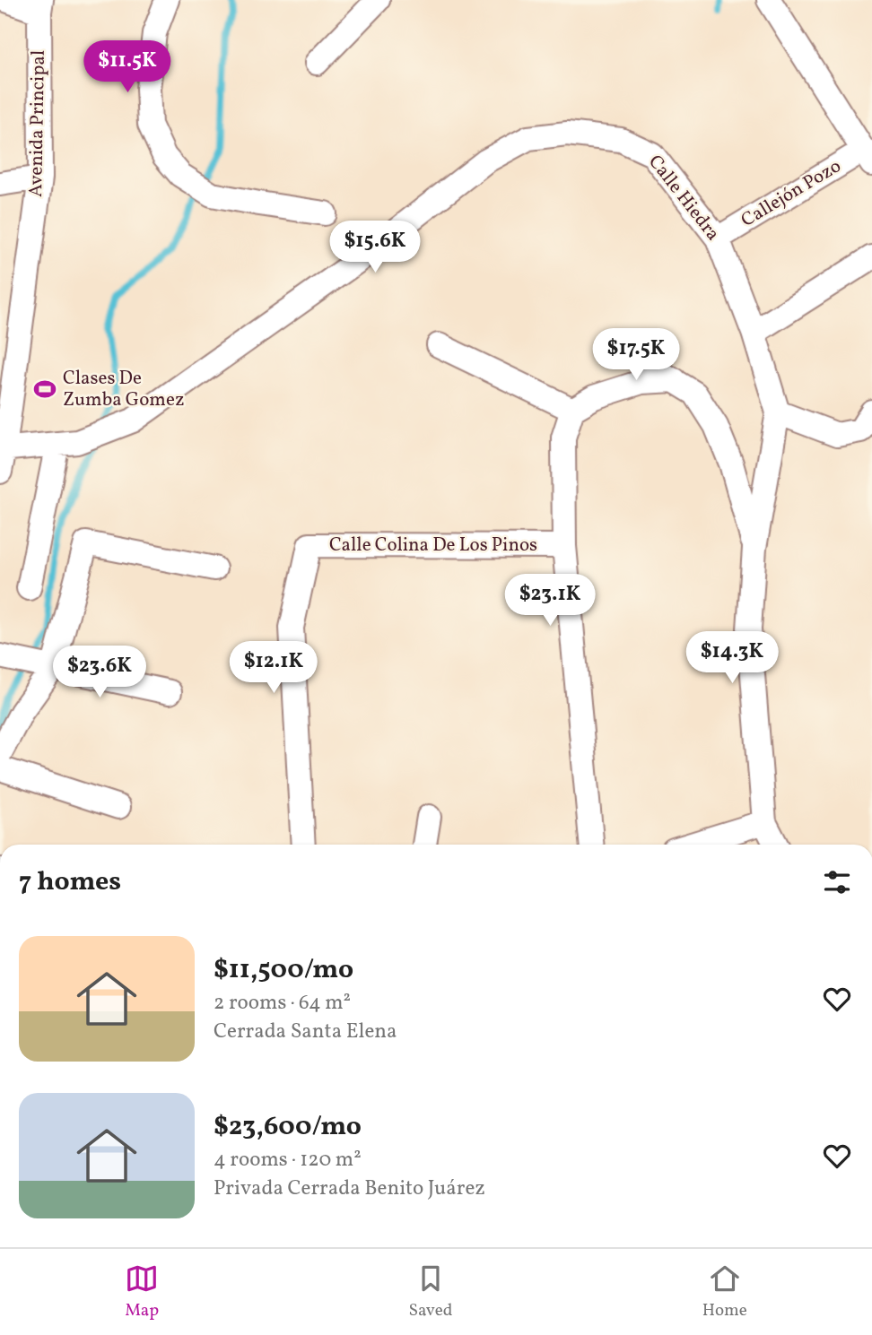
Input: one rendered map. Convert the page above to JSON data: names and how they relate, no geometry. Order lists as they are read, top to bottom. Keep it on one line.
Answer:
{"streets":{"street":["Avenida Principal","Callejón Pozo","Calle Hiedra","Calle Colina De Los Pinos"]},"crossings":[["Avenida Principal","Calle Hiedra"],["Callejón Pozo","Calle Hiedra"]],"places":{"sports":["Clases De Zumba Gomez"]},"page":{"price":["$11.5K","$15.6K","$17.5K","$23.1K","$14.3K","$12.1K","$23.6K"],"heading":"7 homes","list":[{"name":"$11,500/mo","note":"2 rooms · 64 m² · Cerrada Santa Elena"},{"name":"$23,600/mo","note":"4 rooms · 120 m² · Privada Cerrada Benito Juárez"}],"tabs":["Map","Saved","Home"]}}
